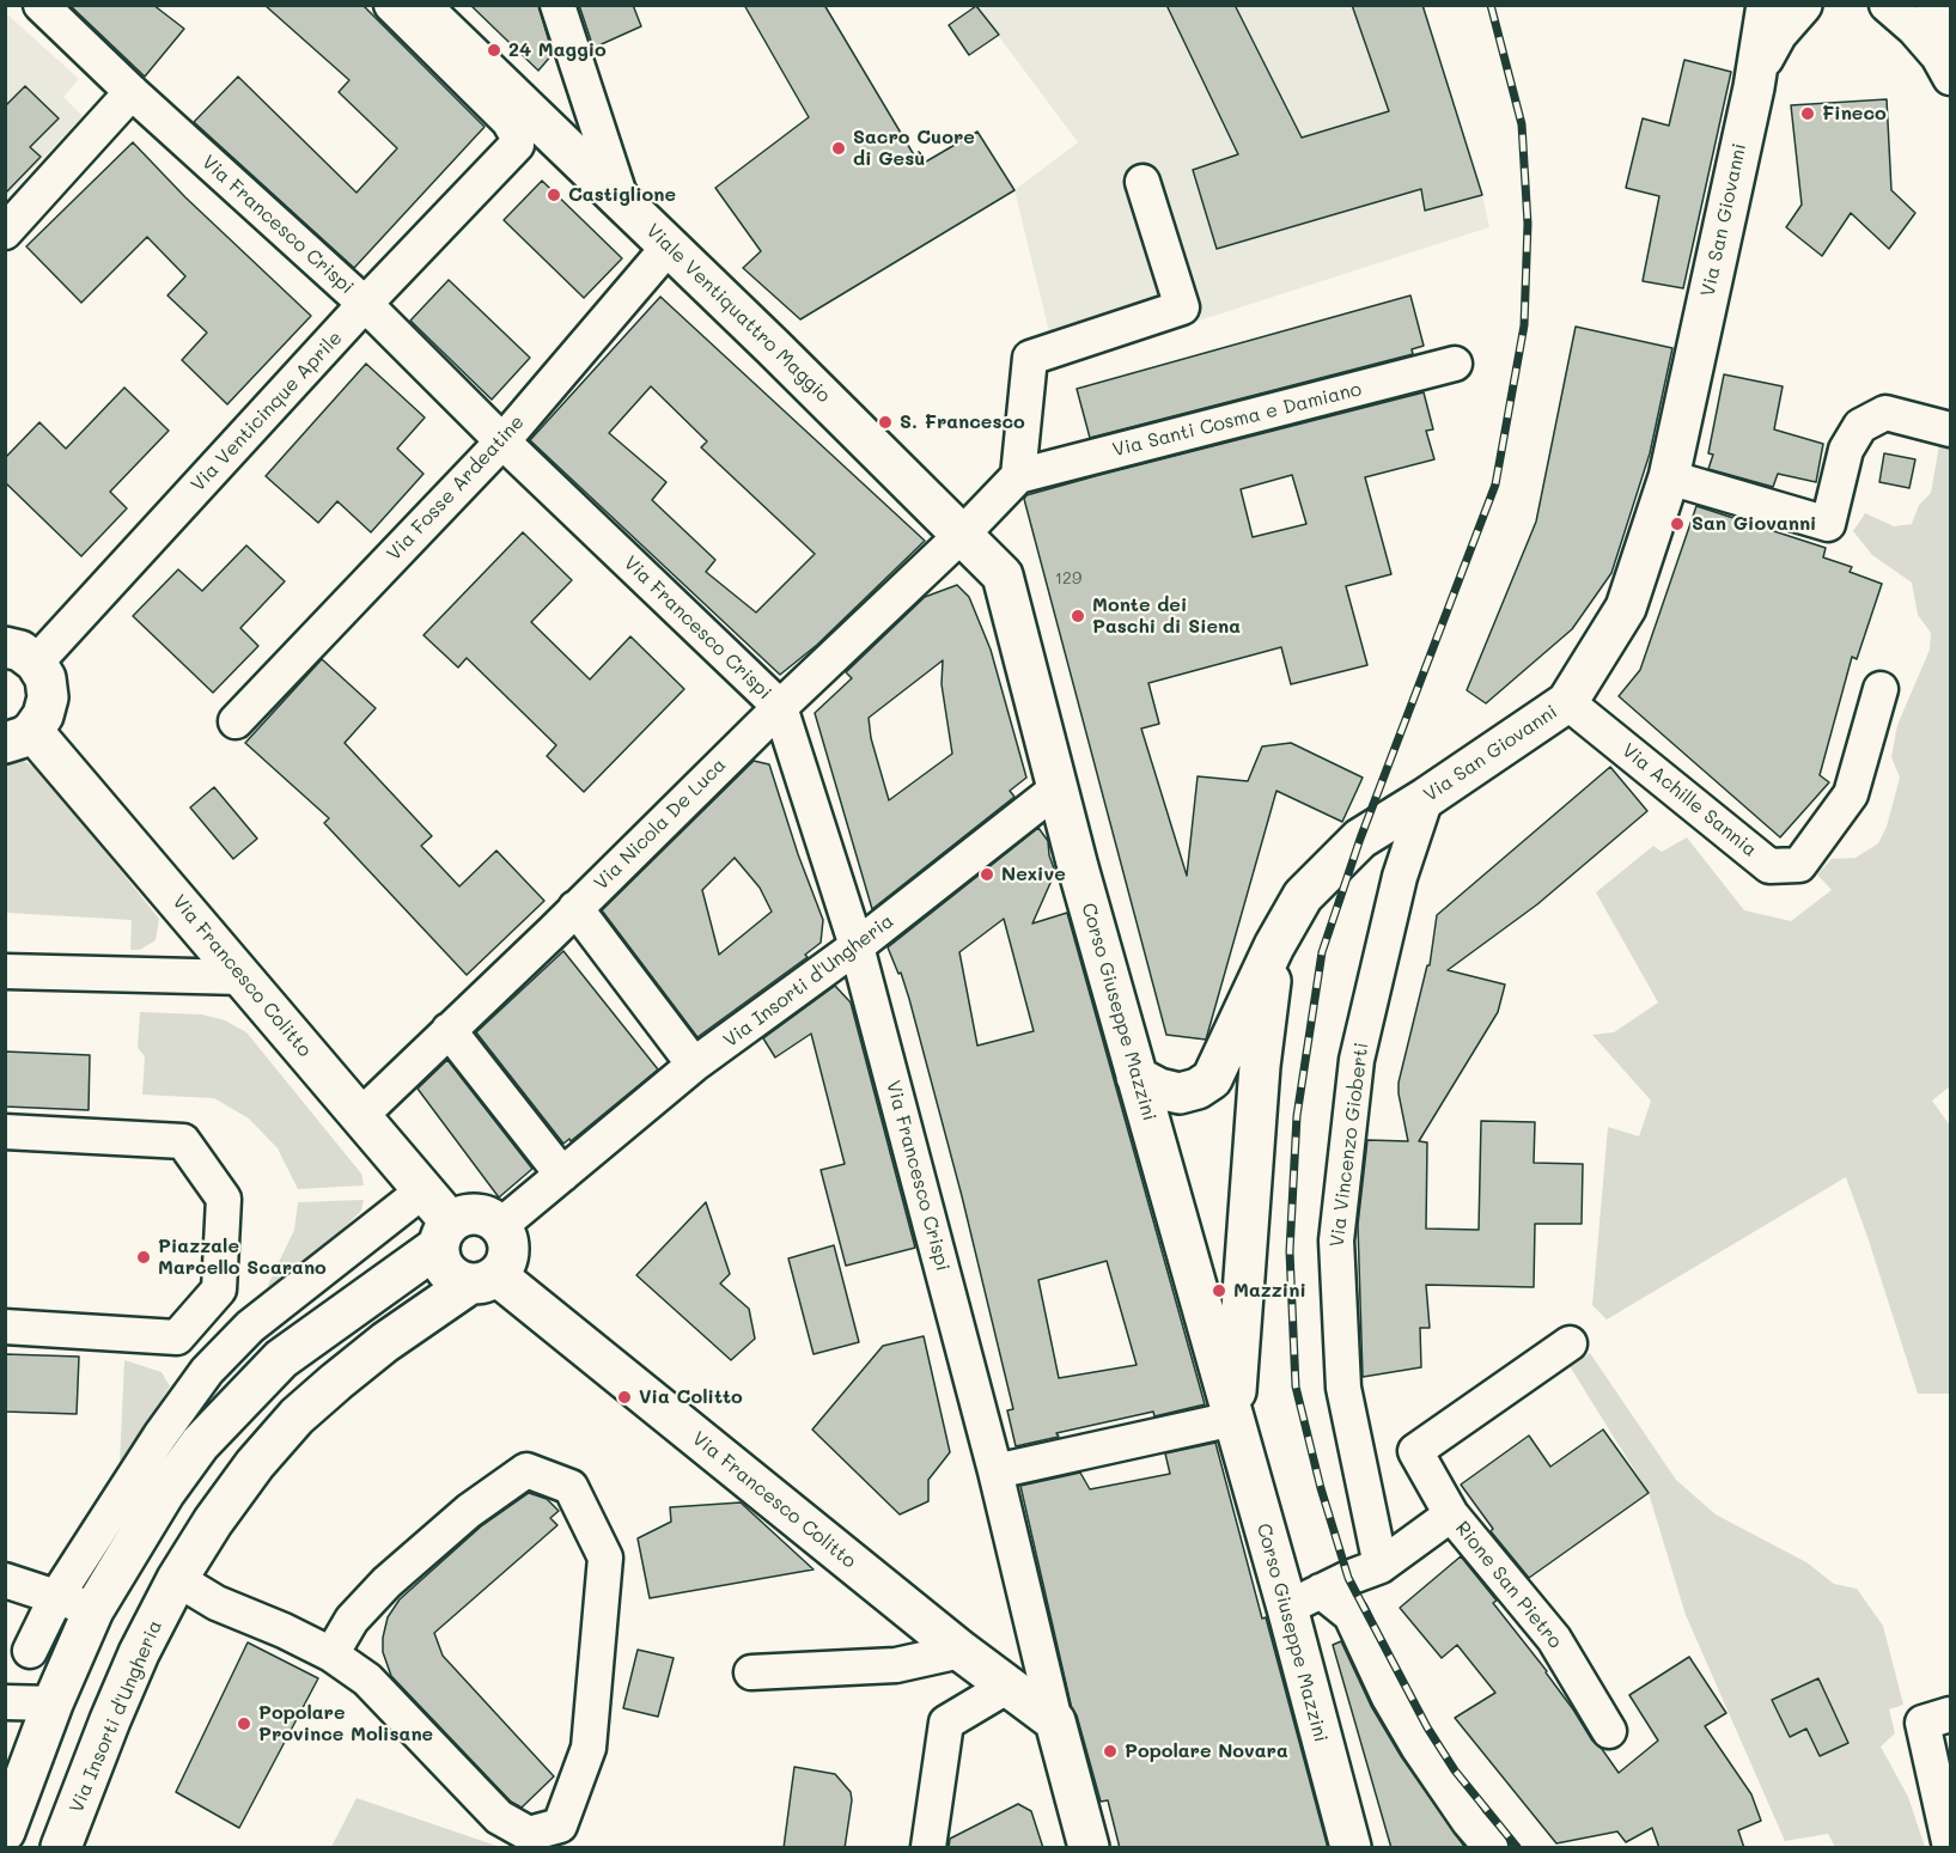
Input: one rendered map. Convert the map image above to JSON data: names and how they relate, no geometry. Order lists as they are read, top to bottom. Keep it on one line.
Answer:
{"streets":{"main road":["Via San Giovanni","Via Francesco Crispi","Viale Ventiquattro Maggio","Via Francesco Colitto","Via Insorti d'Ungheria","Corso Giuseppe Mazzini"],"street":["Via Venticinque Aprile","Via Santi Cosma e Damiano","Via Fosse Ardeatine","Via Achille Sannia","Via Nicola De Luca","Via Vincenzo Gioberti","Rione San Pietro"]},"crossings":[["Via San Giovanni","Via Achille Sannia"],["Via San Giovanni","Corso Giuseppe Mazzini"],["Via San Giovanni","Via Vincenzo Gioberti"],["Via Francesco Crispi","Via Venticinque Aprile"],["Via Francesco Crispi","Via Fosse Ardeatine"],["Via Francesco Crispi","Via Nicola De Luca"],["Via Francesco Crispi","Via Francesco Colitto"],["Via Francesco Crispi","Via Insorti d'Ungheria"],["Viale Ventiquattro Maggio","Via Fosse Ardeatine"],["Viale Ventiquattro Maggio","Via Nicola De Luca"],["Viale Ventiquattro Maggio","Corso Giuseppe Mazzini"],["Via Santi Cosma e Damiano","Via Nicola De Luca"],["Via Nicola De Luca","Via Francesco Colitto"],["Via Nicola De Luca","Corso Giuseppe Mazzini"],["Via Francesco Colitto","Via Insorti d'Ungheria"],["Via Insorti d'Ungheria","Corso Giuseppe Mazzini"],["Via Vincenzo Gioberti","Rione San Pietro"]],"places":["24 Maggio","Fineco","Sacro Cuore di Gesù","Castiglione","S. Francesco","San Giovanni","Monte dei Paschi di Siena","Nexive","Piazzale Marcello Scarano","Mazzini","Via Colitto","Popolare Province Molisane","Popolare Novara"],"house_numbers":["129"]}
